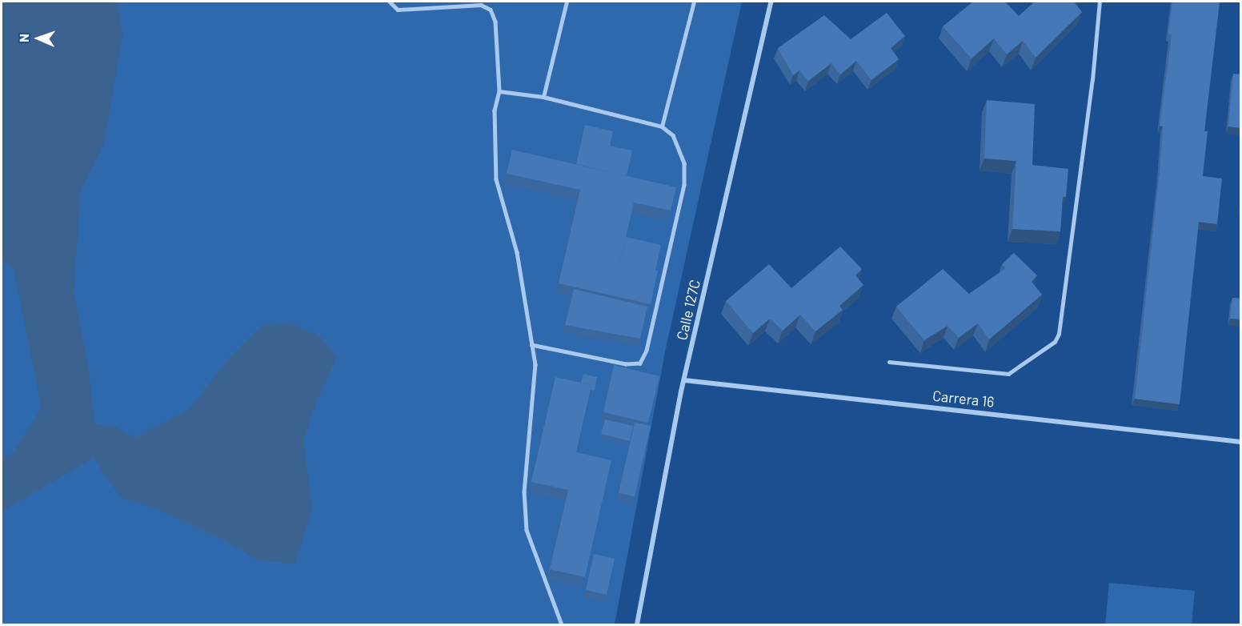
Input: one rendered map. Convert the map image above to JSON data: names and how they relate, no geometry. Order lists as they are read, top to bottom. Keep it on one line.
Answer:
{"streets":{"street":["Calle 127C","Carrera 16"]},"crossings":[["Calle 127C","Carrera 16"]],"north":"left"}
